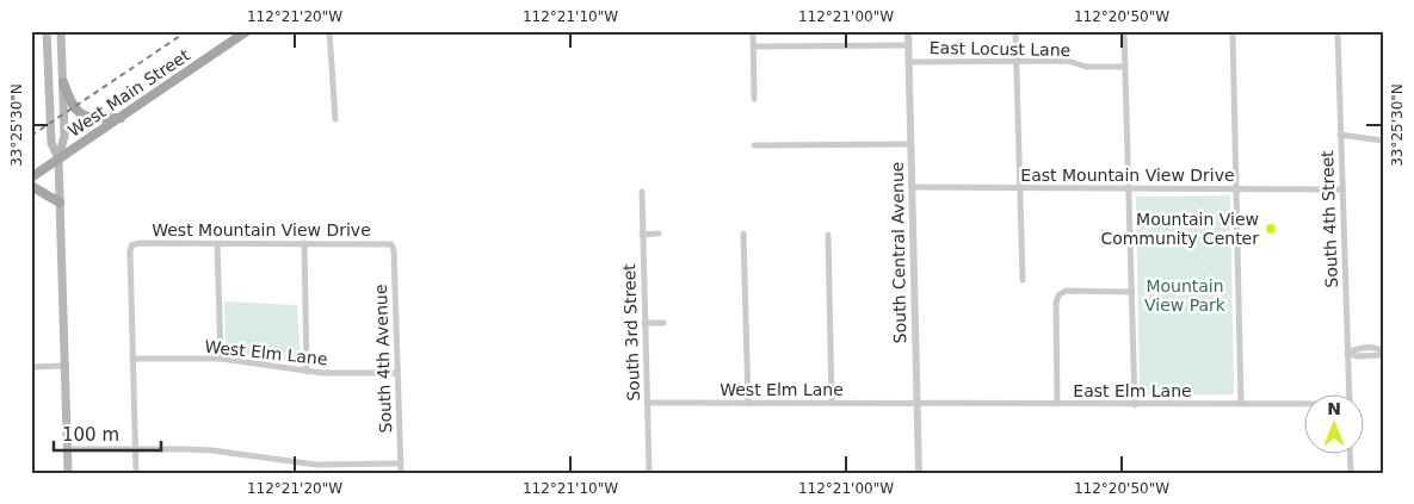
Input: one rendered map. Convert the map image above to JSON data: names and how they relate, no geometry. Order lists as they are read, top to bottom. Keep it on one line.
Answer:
{"streets":{"main road":["West Main Street"],"street":["East Locust Lane","East Mountain View Drive","South 4th Street","West Mountain View Drive","South Central Avenue","South 3rd Street","West Elm Lane","South 4th Avenue","East Elm Lane"]},"crossings":[["East Locust Lane","South Central Avenue"],["East Mountain View Drive","South 4th Street"],["East Mountain View Drive","South Central Avenue"],["West Mountain View Drive","West Elm Lane"],["West Mountain View Drive","South 4th Avenue"],["South Central Avenue","West Elm Lane"],["South Central Avenue","East Elm Lane"],["South 3rd Street","West Elm Lane"],["West Elm Lane","South 4th Avenue"],["West Elm Lane","East Elm Lane"]],"parks":["Mountain View Park"],"places":["Mountain View Community Center"],"scale_bar":"100 m","north":"top","coordinates":["112°21'20\"W","112°21'10\"W","112°21'00\"W","112°20'50\"W","33°25'30\"N"]}
